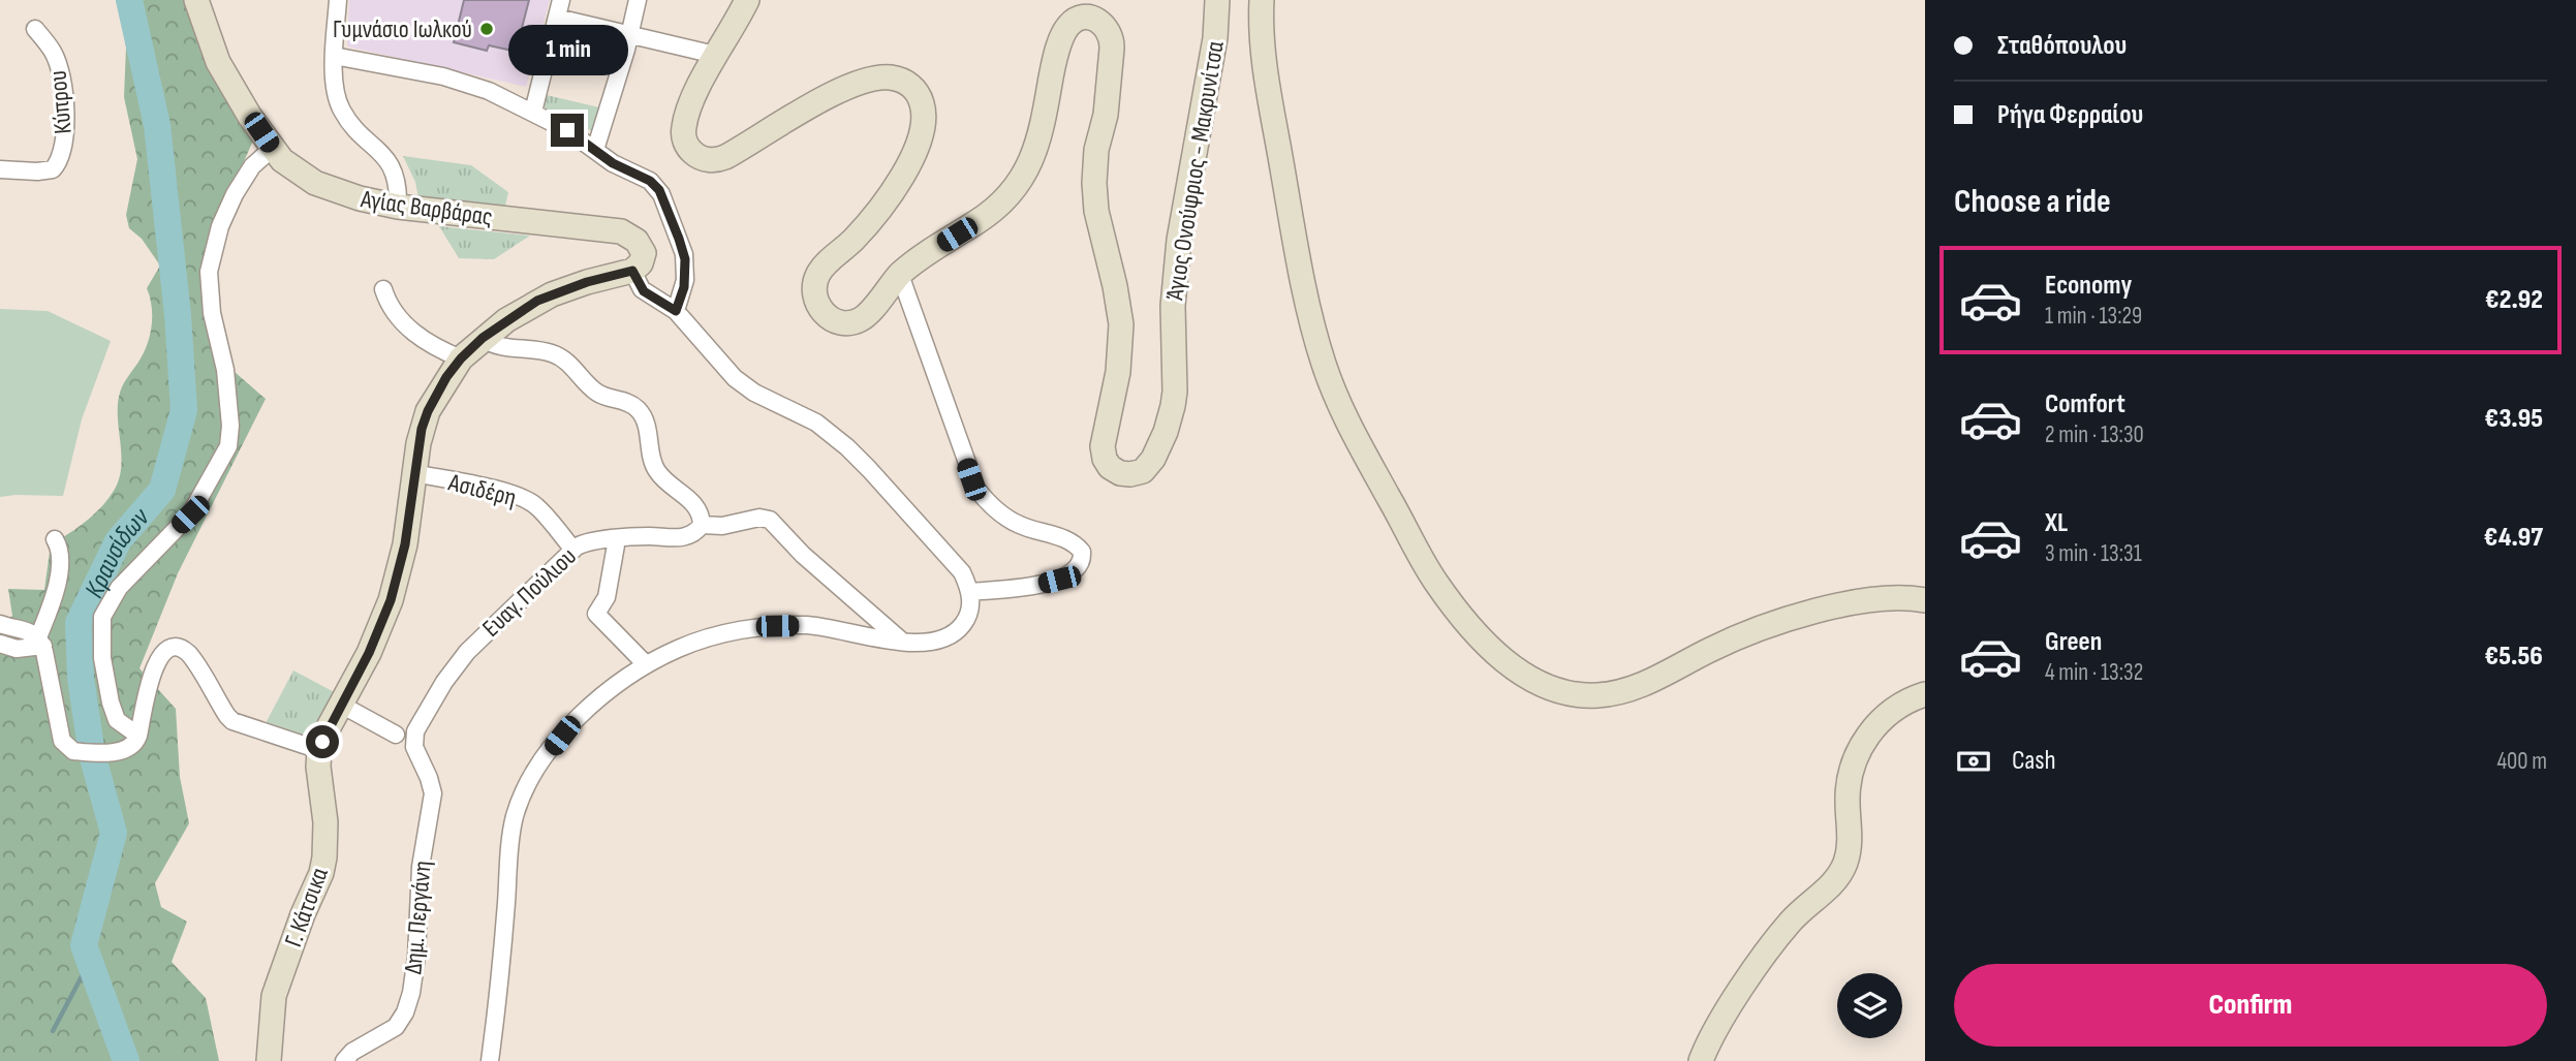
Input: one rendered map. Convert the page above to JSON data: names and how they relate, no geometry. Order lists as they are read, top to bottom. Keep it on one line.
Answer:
{"streets":{"street":["Κύπρου","Άγιος Ονούφριος - Μακρυνίτσα","Αγίας Βαρβάρας","Ασιδέρη","Ευαγ. Πούλιου","Γ. Κάτσικα","Δημ. Περγάνη"]},"crossings":[["Ασιδέρη","Ευαγ. Πούλιου"],["Ευαγ. Πούλιου","Δημ. Περγάνη"]],"water":["Κραυσίδων"],"places":["Γυμνάσιο Ιωλκού"],"page":{"banner":["Σταθόπουλου","Ρήγα Φερραίου"],"bubble":"1 min","heading":"Choose a ride","list":[{"name":"Economy","note":"1 min · 13:29","value":"€2.92"},{"name":"Comfort","note":"2 min · 13:30","value":"€3.95"},{"name":"XL","note":"3 min · 13:31","value":"€4.97"},{"name":"Green","note":"4 min · 13:32","value":"€5.56"}],"pay":["Cash","400 m"],"buttons":"Confirm"}}
